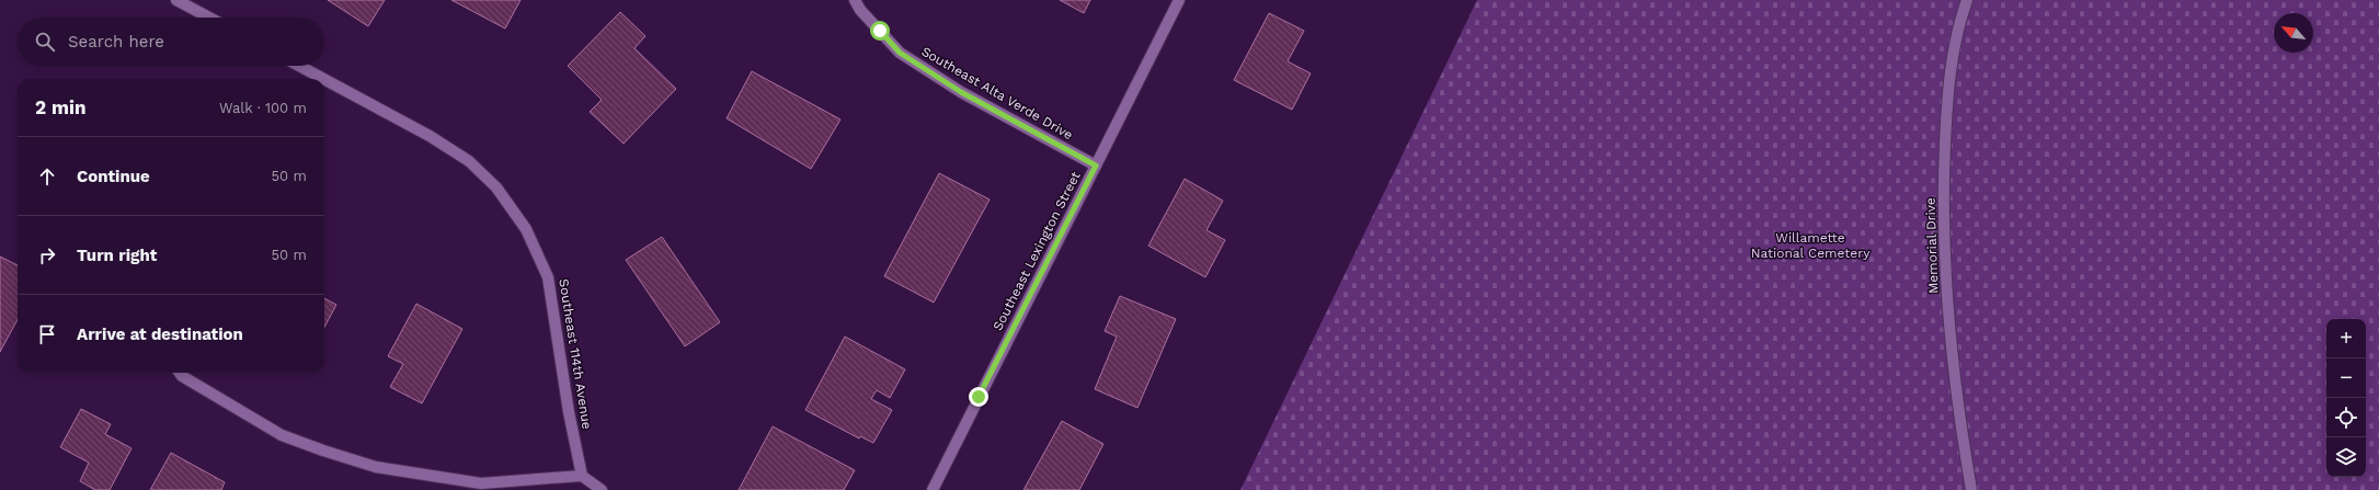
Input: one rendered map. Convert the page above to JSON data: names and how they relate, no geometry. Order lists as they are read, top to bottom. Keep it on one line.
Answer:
{"streets":{"street":["Southeast Alta Verde Drive","Memorial Drive","Southeast Lexington Street","Southeast 114th Avenue"]},"crossings":[["Southeast Alta Verde Drive","Southeast Lexington Street"]],"parks":["Willamette National Cemetery"],"north":"top left","page":{"search":"Search here","heading":["2 min","Walk · 100 m"],"list":[["Continue","50 m"],["Turn right","50 m"],"Arrive at destination"],"map_buttons":["+","−"]}}
